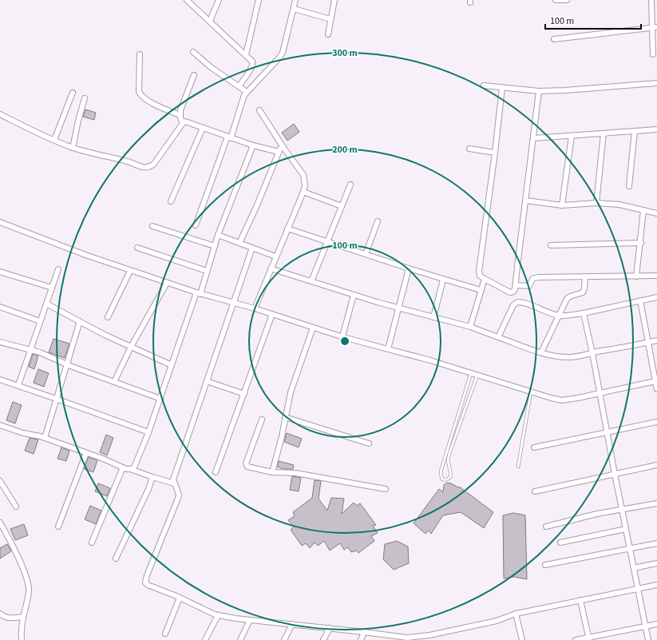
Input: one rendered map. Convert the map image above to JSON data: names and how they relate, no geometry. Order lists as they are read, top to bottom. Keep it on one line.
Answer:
{"scale_bar":"100 m","rings":["300 m","200 m","100 m"]}
